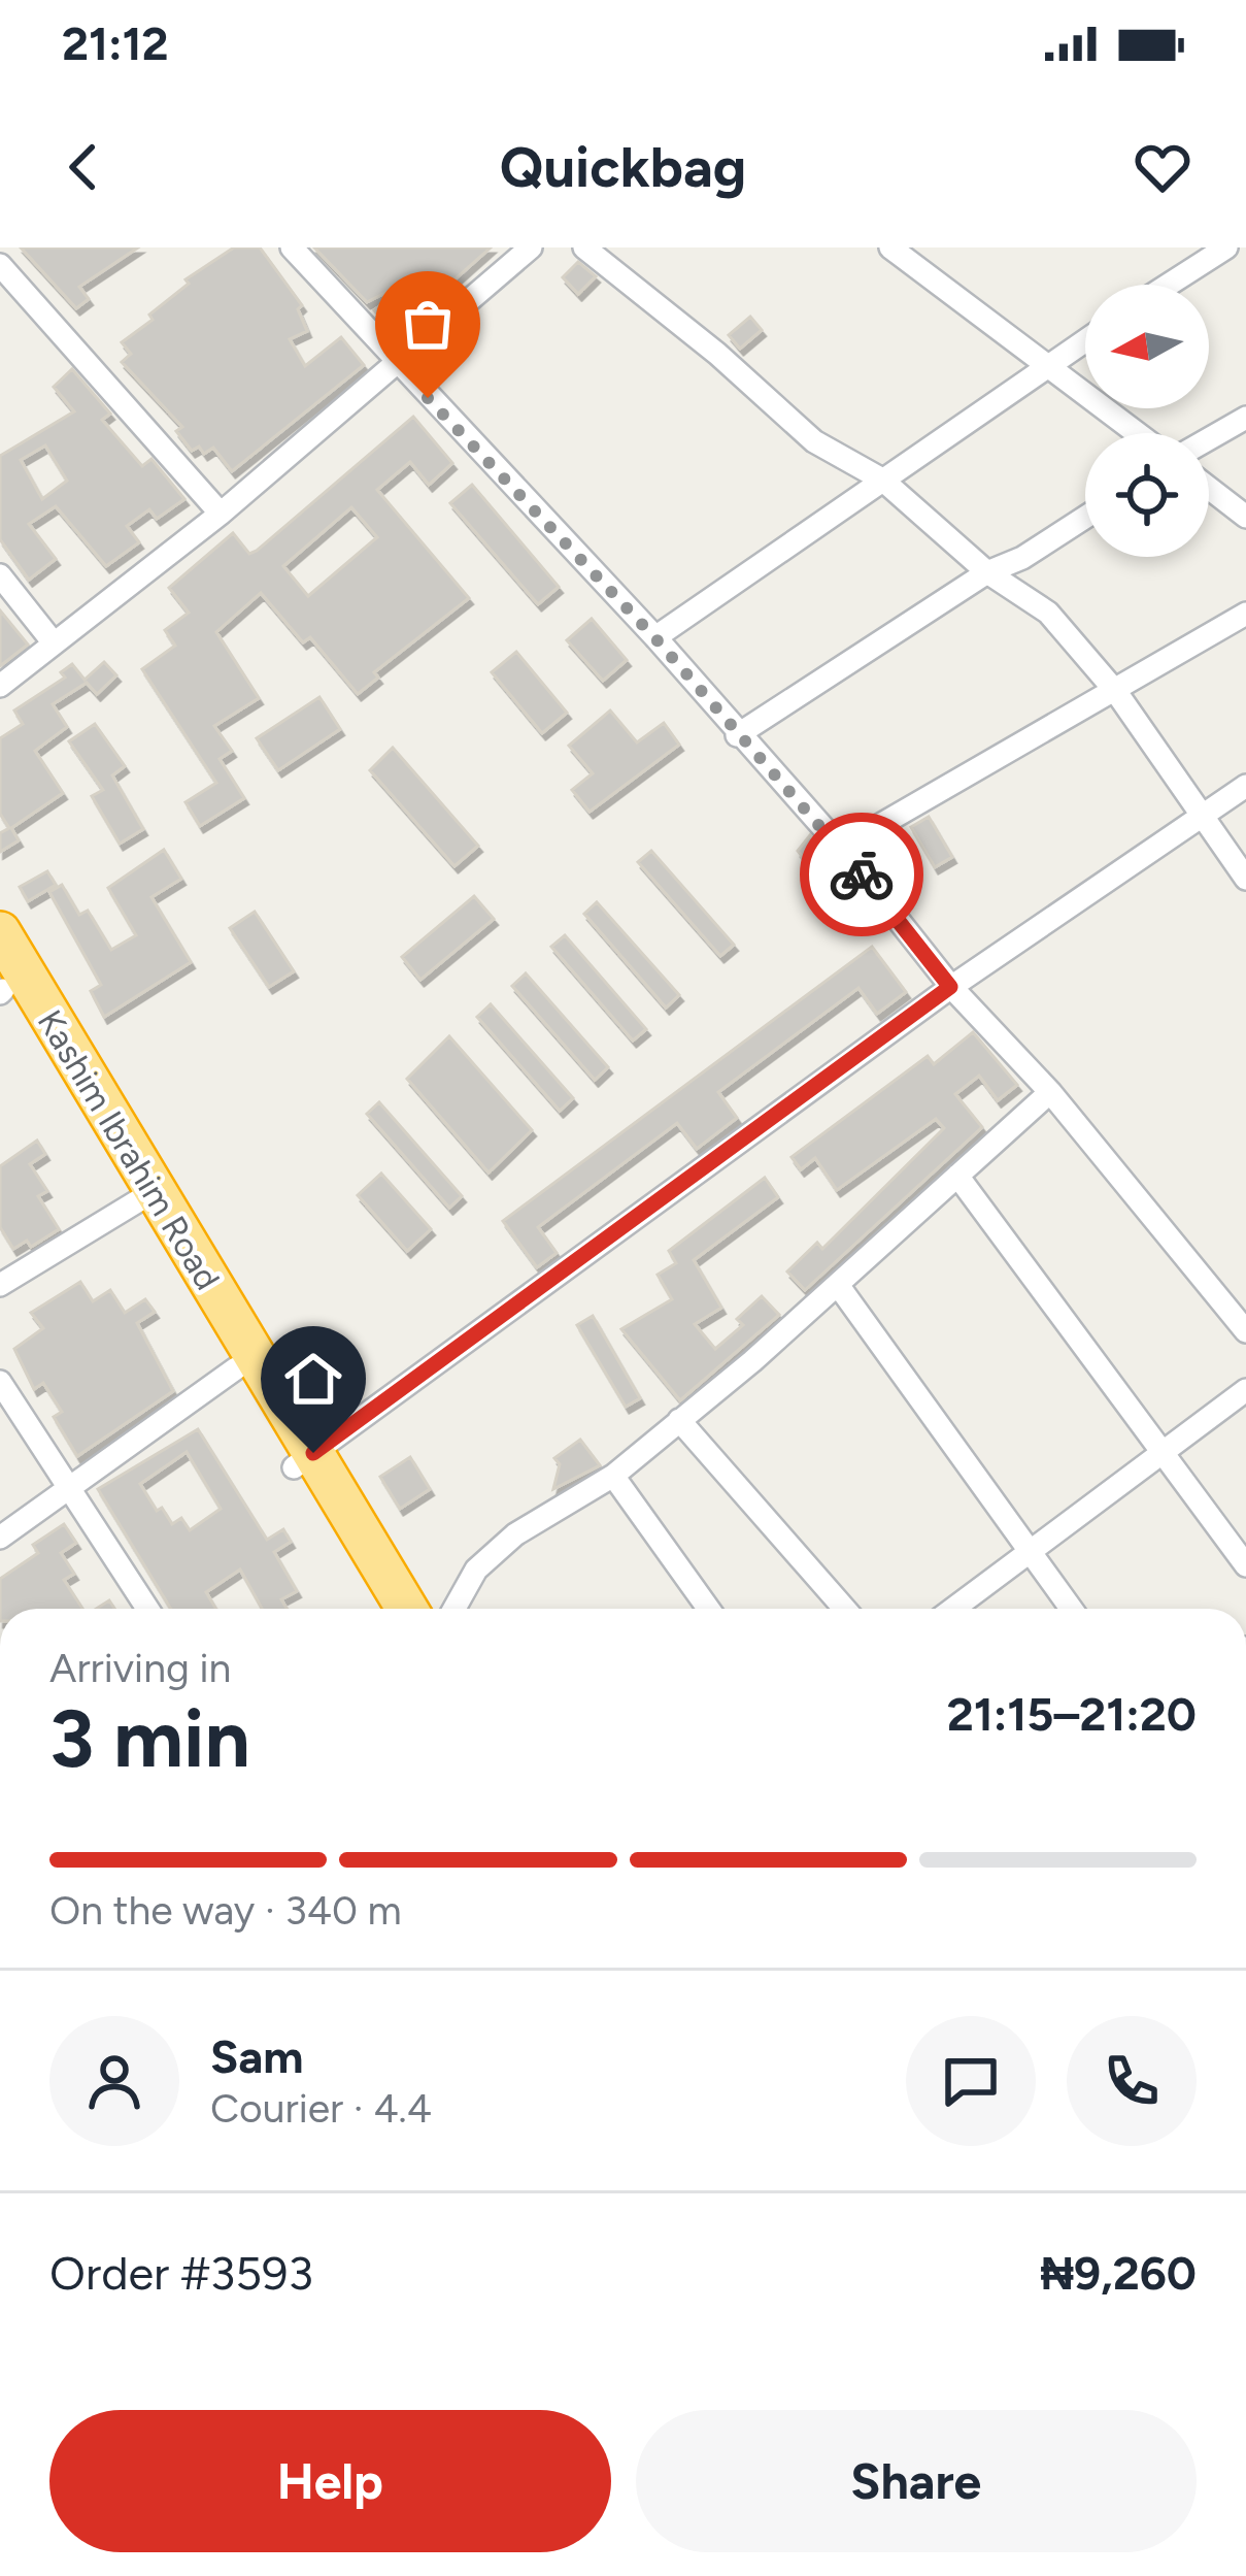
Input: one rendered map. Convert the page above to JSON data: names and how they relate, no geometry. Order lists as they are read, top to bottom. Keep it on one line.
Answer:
{"streets":{"highway":["Kashim Ibrahim Road"]},"north":"left","page":{"status":"21:12","header":"Quickbag","heading":["3 min","Arriving in","21:15–21:20"],"panel":["Sam","Courier · 4.4","Order #3593","₦9,260"],"bar":"On the way · 340 m","buttons":["Help","Share"]}}
